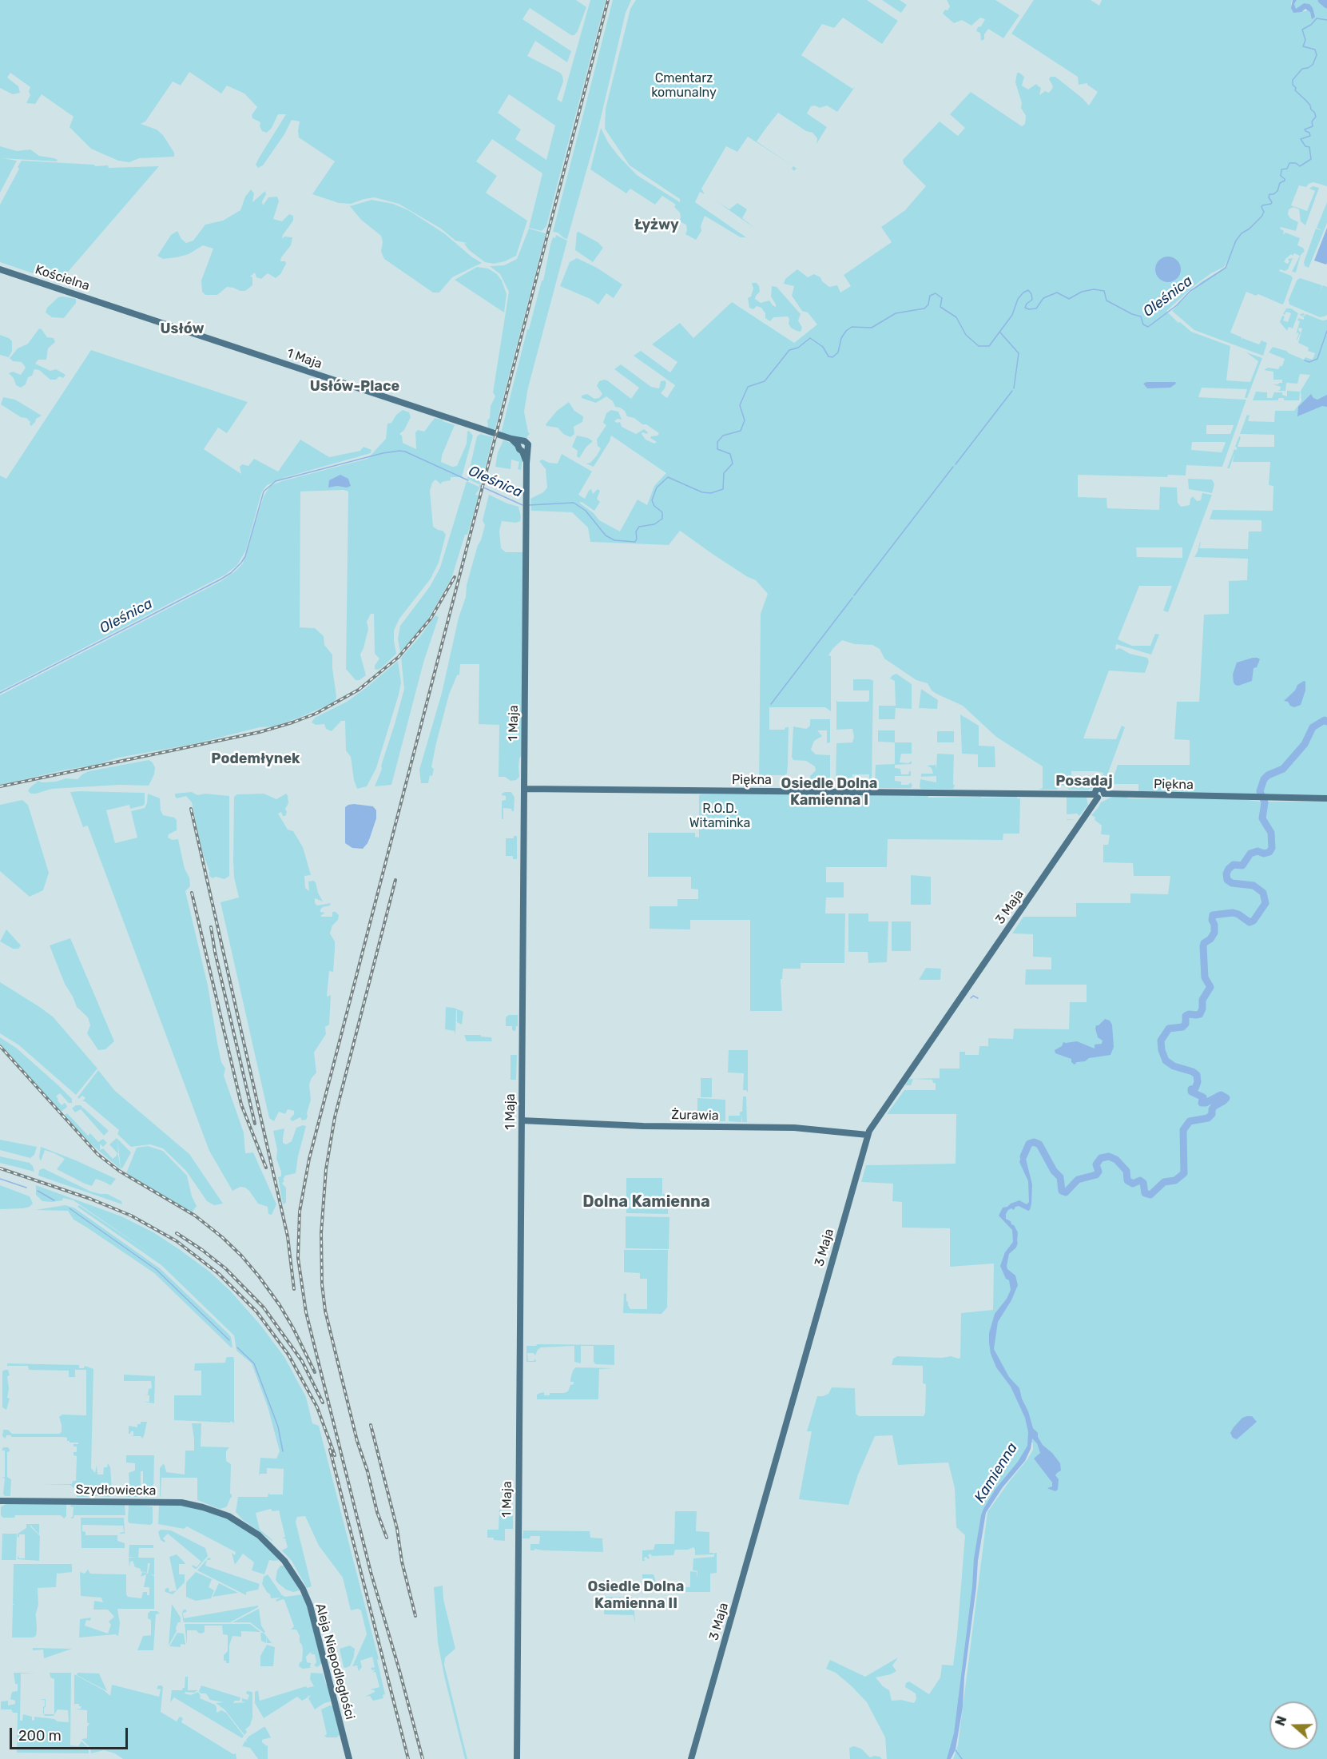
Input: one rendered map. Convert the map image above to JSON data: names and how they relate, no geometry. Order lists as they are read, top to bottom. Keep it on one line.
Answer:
{"streets":{"street":["Kościelna","1 Maja","Piękna","3 Maja","Żurawia","Szydłowiecka","Aleja Niepodległości"]},"crossings":[["Kościelna","1 Maja"],["1 Maja","Piękna"],["1 Maja","Żurawia"],["Piękna","3 Maja"],["3 Maja","Żurawia"],["Szydłowiecka","Aleja Niepodległości"]],"districts":["Łyżwy","Usłów","Usłów-Place","Podemłynek","Posadaj","Osiedle Dolna Kamienna I","Dolna Kamienna","Osiedle Dolna Kamienna II"],"water":["Oleśnica","Kamienna"],"parks":["Cmentarz komunalny","R.O.D. Witaminka"],"scale_bar":"200 m","north":"left"}
